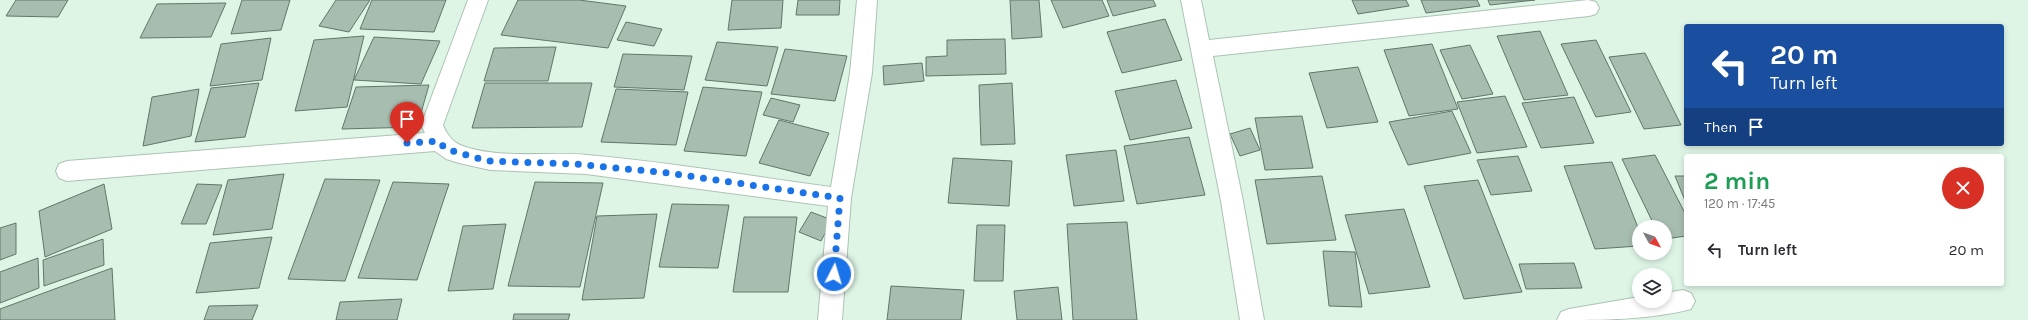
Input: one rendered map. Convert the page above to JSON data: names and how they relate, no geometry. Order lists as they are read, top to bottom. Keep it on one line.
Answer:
{"north":"bottom right","page":{"turn":["20 m","Turn left"],"then":"Then","heading":["2 min","120 m · 17:45"],"list":[{"name":"Turn left","value":"20 m"}]}}
